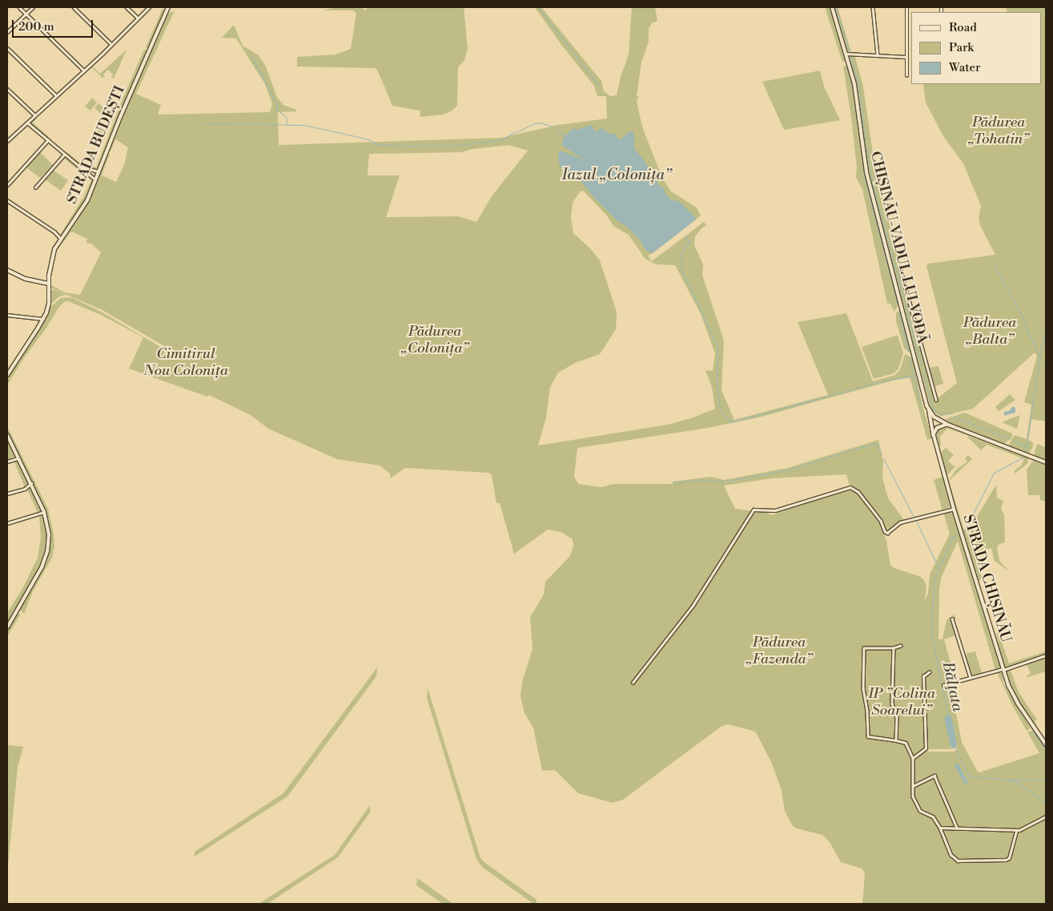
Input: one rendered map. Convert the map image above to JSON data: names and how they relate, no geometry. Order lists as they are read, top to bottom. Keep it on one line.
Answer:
{"streets":{"street":["STRADA BUDEȘTI","CHIȘINĂU-VADUL LUI VODĂ","STRADA CHIȘINĂU"]},"crossings":[["CHIȘINĂU-VADUL LUI VODĂ","STRADA CHIȘINĂU"]],"water":["Iazul „Colonița”","Bălţata"],"parks":["Pădurea „Tohatin”","Pădurea „Balta”","Pădurea „Colonița”","Cimitirul Nou Colonița","Pădurea „Fazenda”","IP ”Colina Soarelui”"],"legend":["Road","Park","Water"],"scale_bar":"200 m"}
